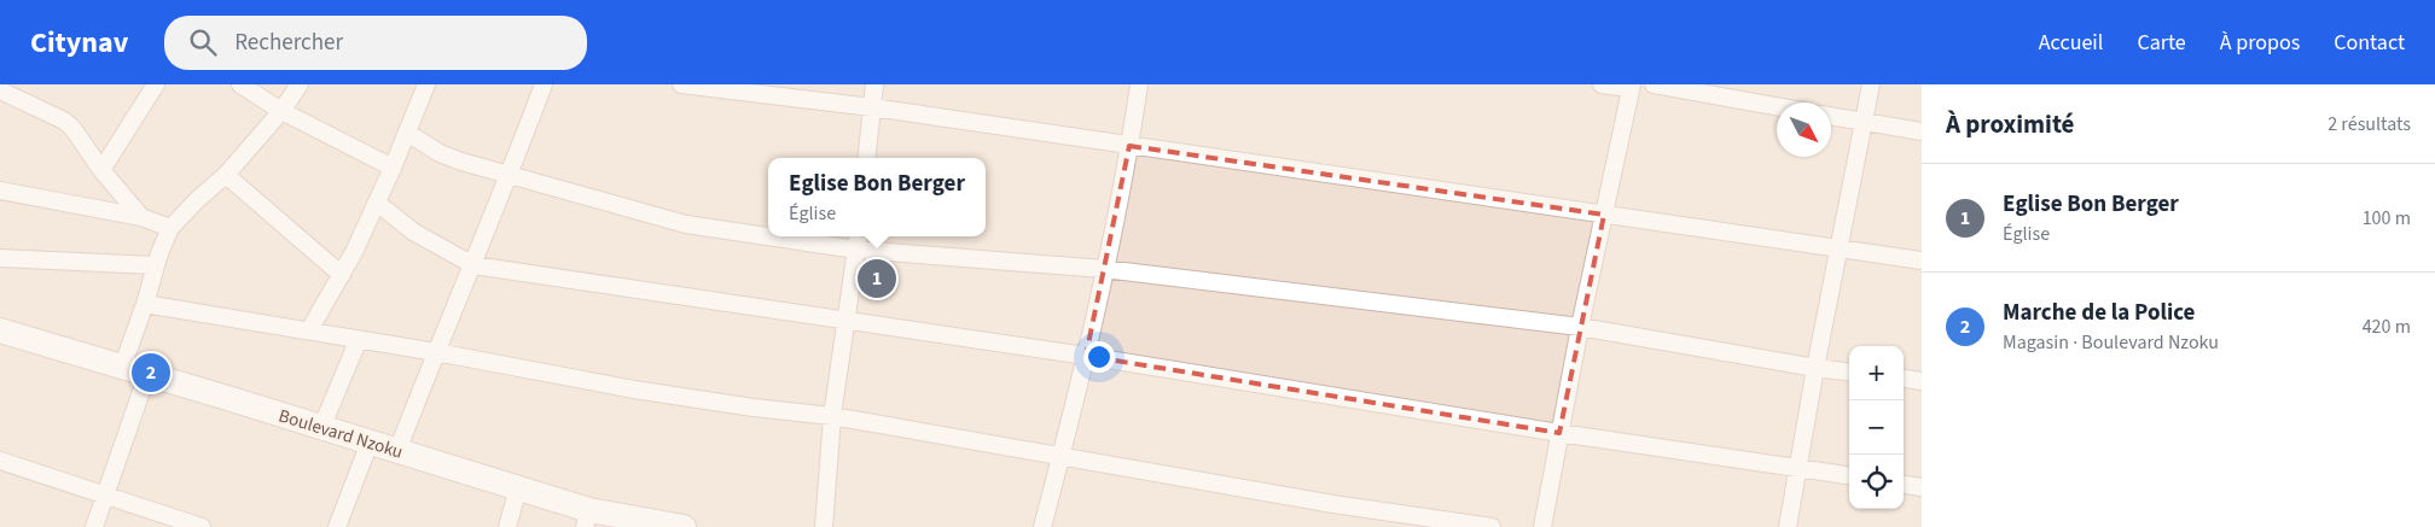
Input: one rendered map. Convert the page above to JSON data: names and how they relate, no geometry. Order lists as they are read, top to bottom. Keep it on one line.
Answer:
{"streets":{"street":["Boulevard Nzoku"]},"north":"bottom right","page":{"header":"Citynav","search":"Rechercher","nav":["Accueil","Carte","À propos","Contact"],"heading":["À proximité","2 résultats"],"popup":["Eglise Bon Berger","Église"],"list":[{"mark":"1","name":"Eglise Bon Berger","note":"Église","value":"100 m"},{"mark":"2","name":"Marche de la Police","note":"Magasin · Boulevard Nzoku","value":"420 m"}],"pins":["1","2"],"map_buttons":["+","−"]}}
